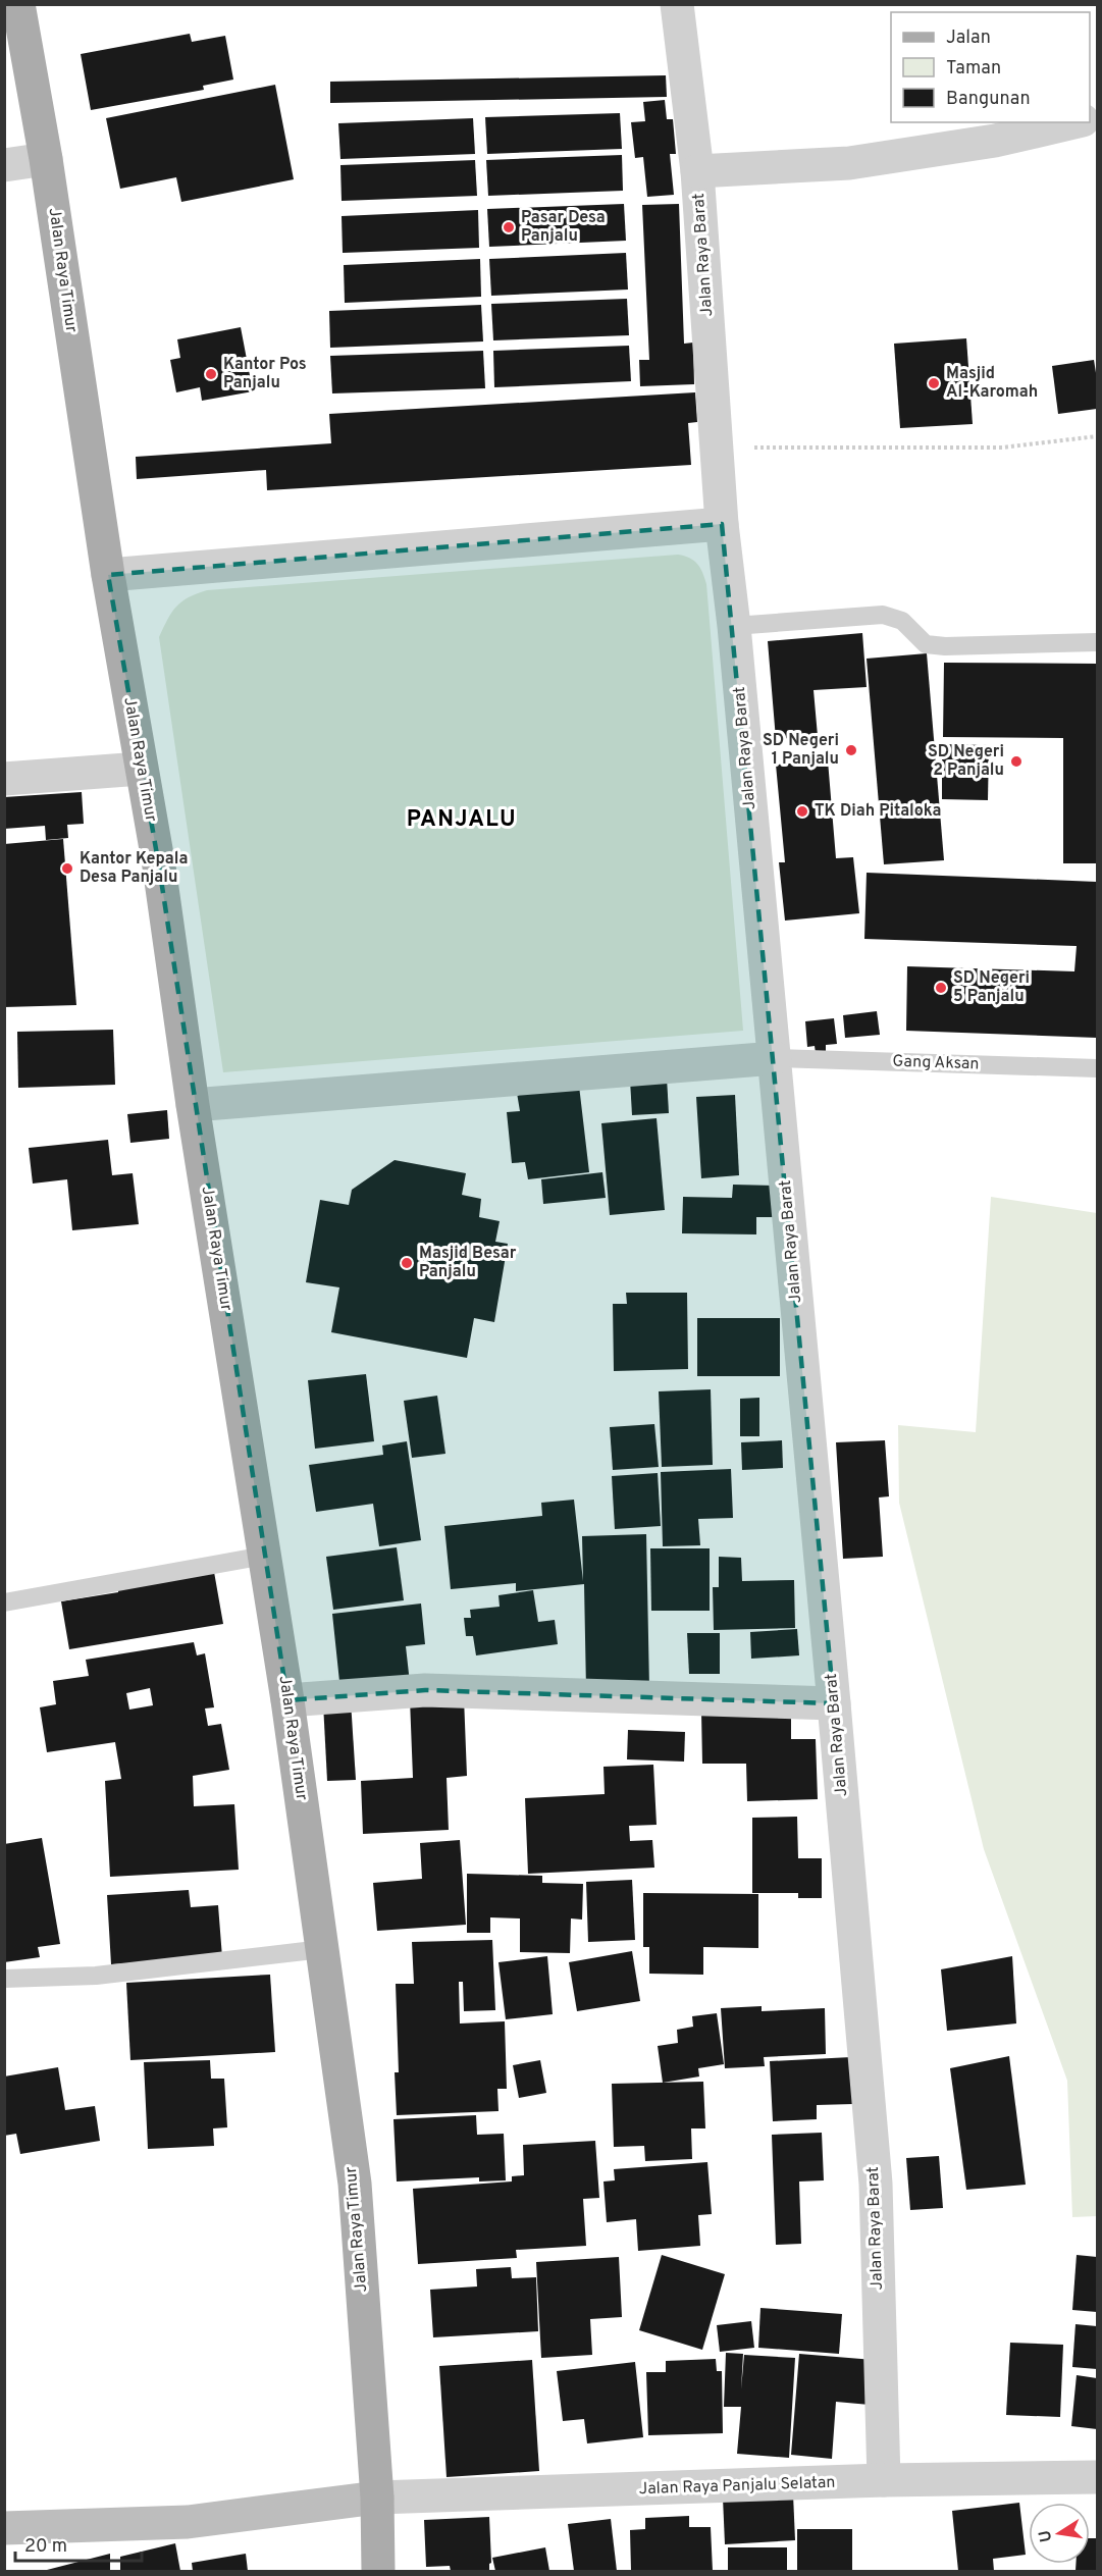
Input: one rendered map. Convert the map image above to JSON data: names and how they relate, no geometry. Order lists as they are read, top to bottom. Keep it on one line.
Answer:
{"streets":{"main road":["Jalan Raya Timur"],"street":["Jalan Raya Barat","Jalan Raya Panjalu Selatan"],"lane":["Gang Aksan"]},"crossings":[["Jalan Raya Barat","Gang Aksan"],["Jalan Raya Barat","Jalan Raya Panjalu Selatan"],["Jalan Raya Timur","Jalan Raya Panjalu Selatan"]],"districts":["PANJALU"],"places":["Pasar Desa Panjalu","Kantor Pos Panjalu","Masjid Al-Karomah","SD Negeri 1 Panjalu","SD Negeri 2 Panjalu","TK Diah Pitaloka","Kantor Kepala Desa Panjalu","SD Negeri 5 Panjalu","Masjid Besar Panjalu"],"legend":["Jalan","Taman","Bangunan"],"scale_bar":"20 m","north":"left"}
